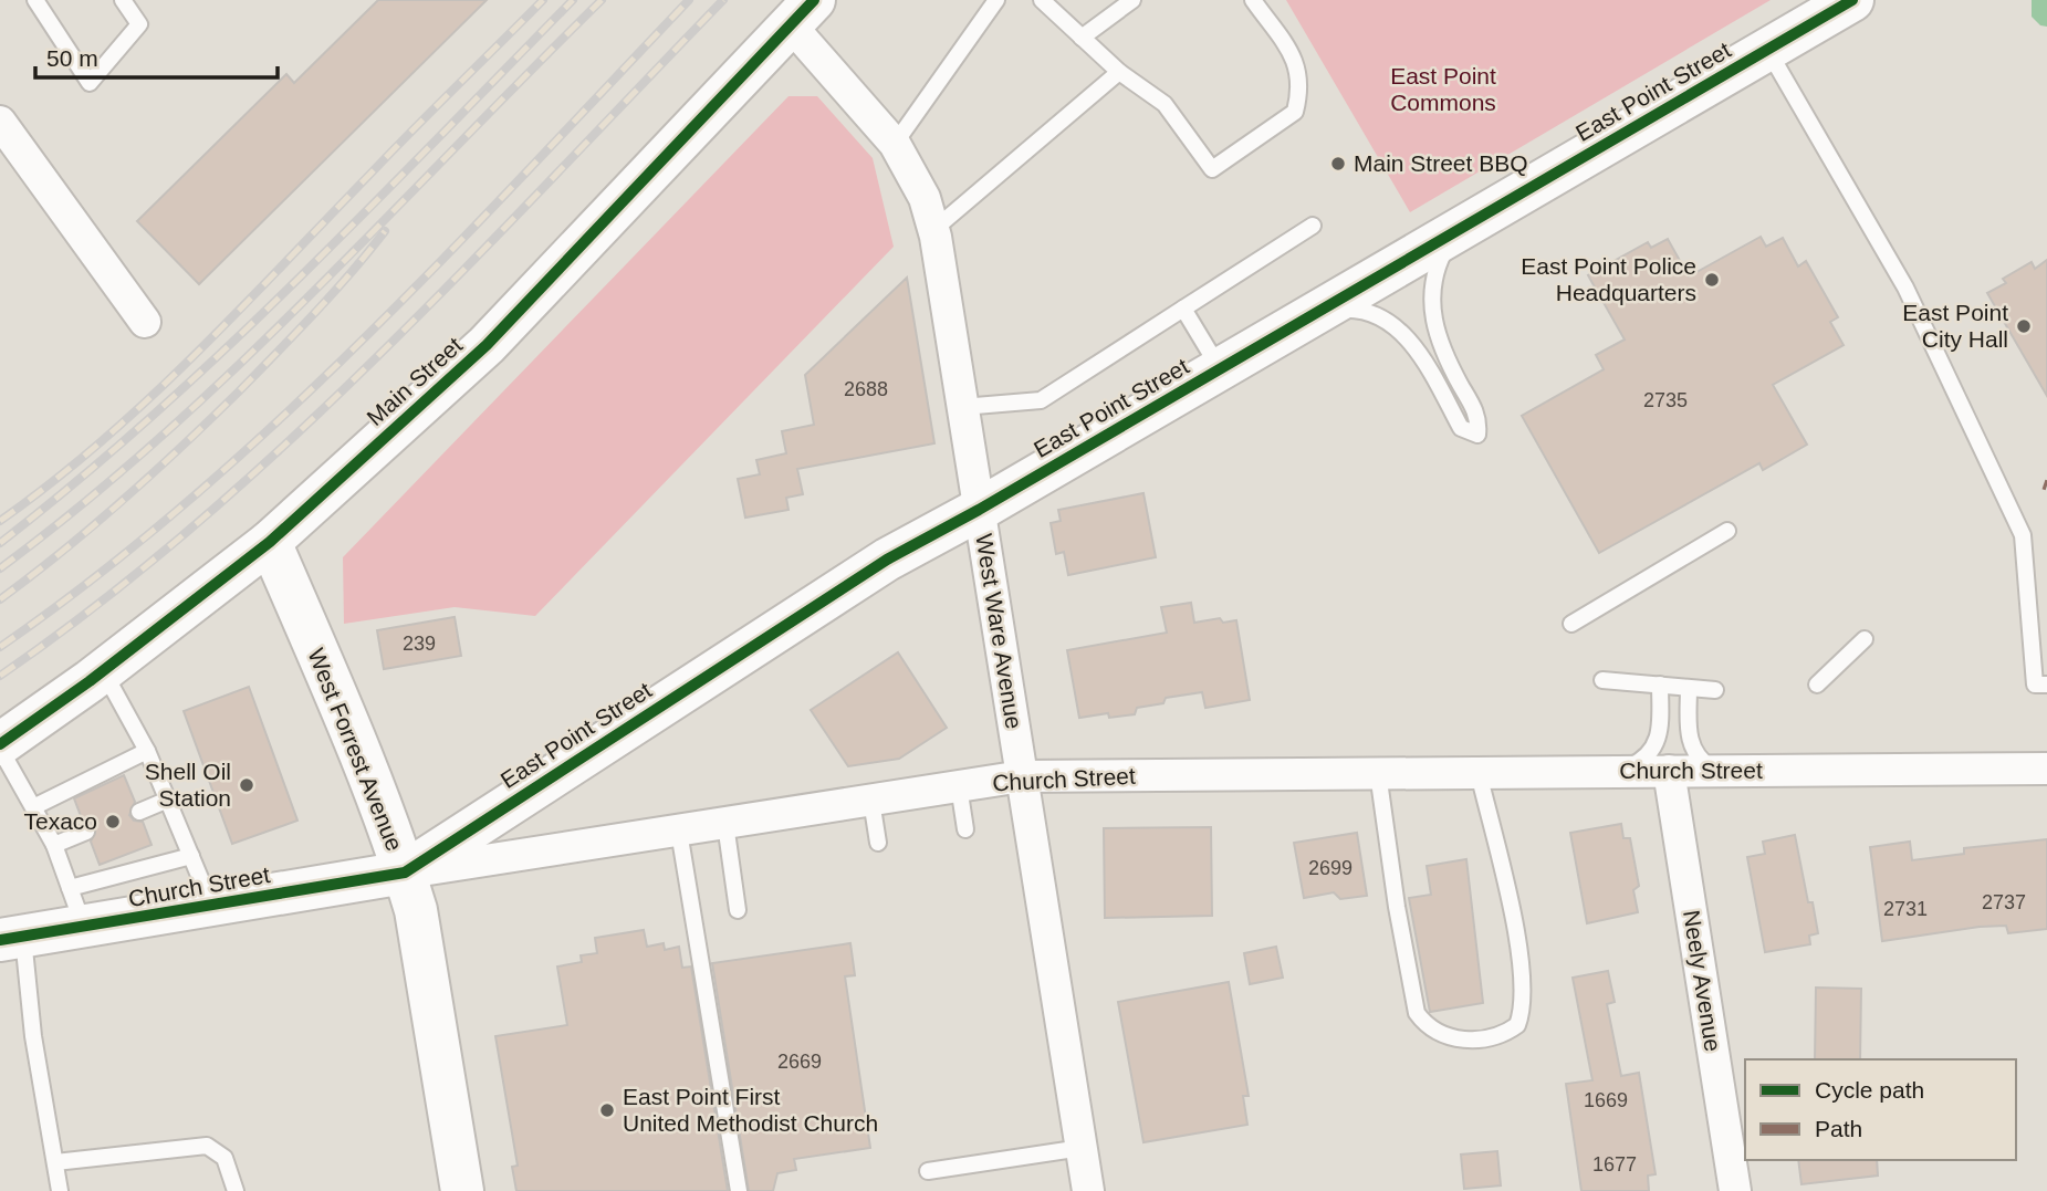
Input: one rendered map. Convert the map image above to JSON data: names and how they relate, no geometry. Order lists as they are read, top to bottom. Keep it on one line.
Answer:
{"streets":{"main road":["East Point Street","Main Street","West Forrest Avenue","Church Street"],"street":["West Ware Avenue","Neely Avenue"]},"crossings":[["East Point Street","West Ware Avenue"],["East Point Street","West Forrest Avenue"],["East Point Street","Church Street"],["Main Street","West Ware Avenue"],["Main Street","West Forrest Avenue"],["West Ware Avenue","Church Street"],["West Forrest Avenue","Church Street"],["Church Street","Neely Avenue"]],"parks":["East Point Commons"],"places":["Main Street BBQ","East Point Police Headquarters","East Point City Hall","Shell Oil Station","Texaco","East Point First United Methodist Church"],"house_numbers":["2688","2735","239","2699","2737","2731","2669","1669","1677"],"legend":["Cycle path","Path"],"scale_bar":"50 m"}
